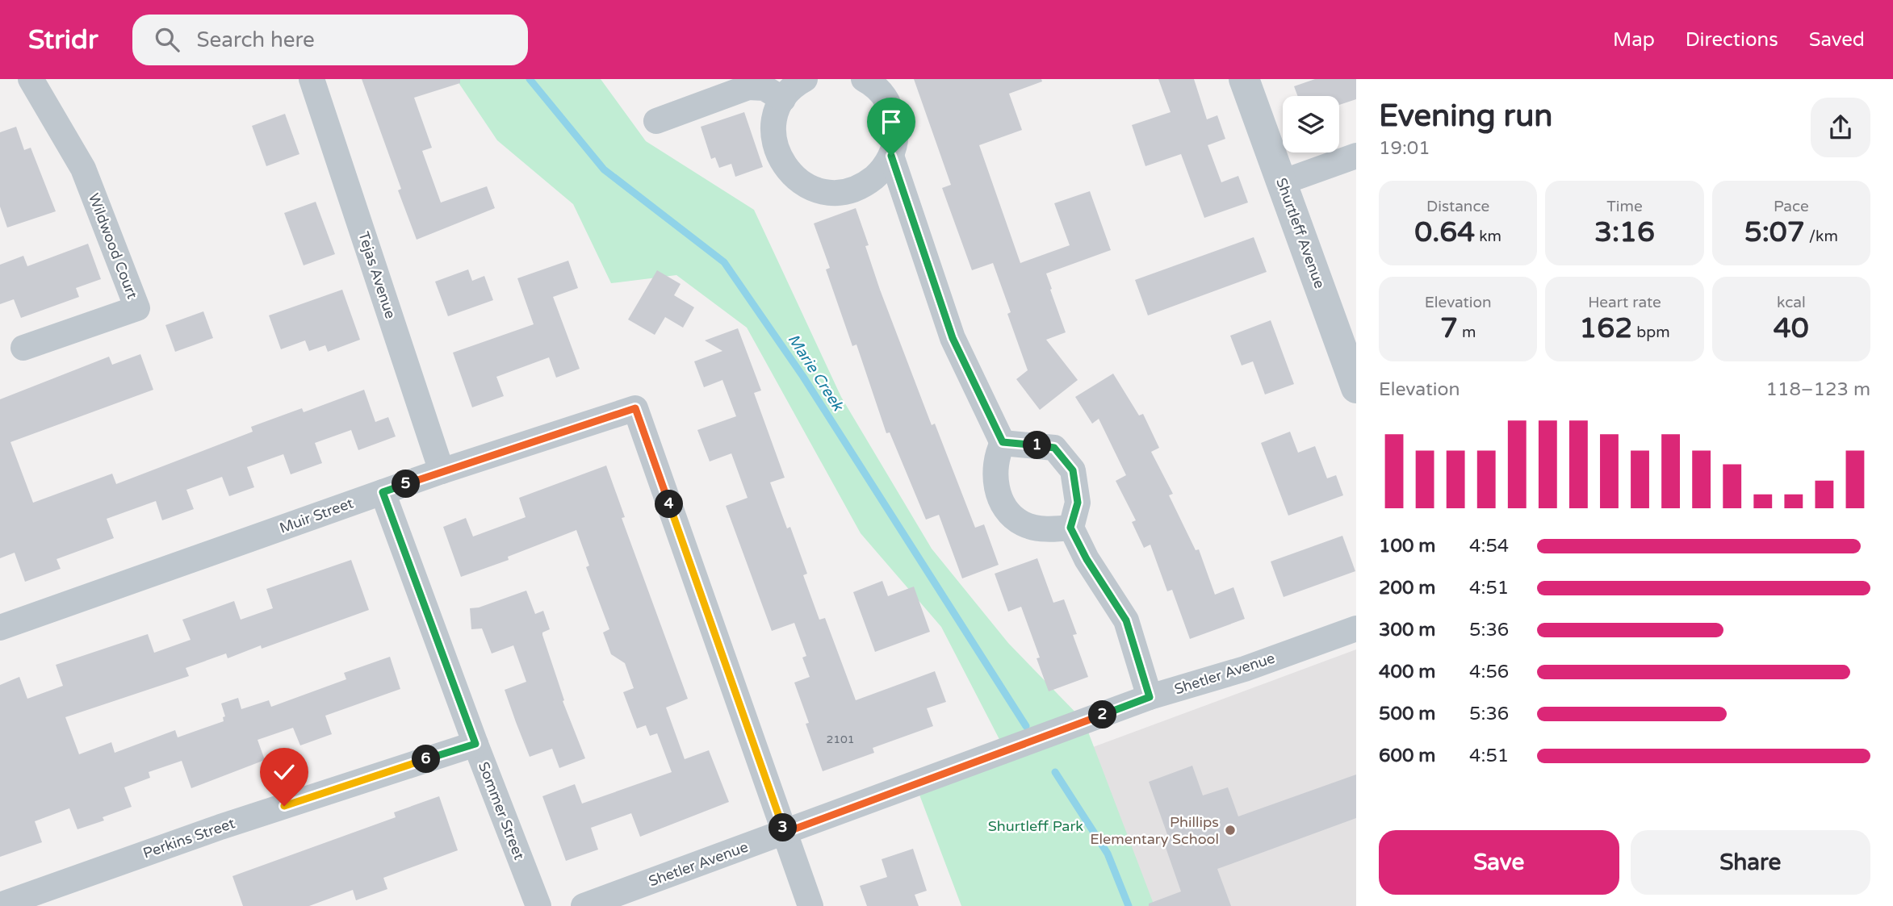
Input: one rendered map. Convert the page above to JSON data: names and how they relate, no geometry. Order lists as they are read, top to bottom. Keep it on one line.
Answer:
{"streets":{"street":["Shurtleff Avenue","Wildwood Court","Tejas Avenue","Muir Street","Shetler Avenue","Sommer Street","Perkins Street"]},"crossings":[["Tejas Avenue","Muir Street"],["Muir Street","Shetler Avenue"],["Muir Street","Sommer Street"],["Sommer Street","Perkins Street"]],"water":["Marie Creek"],"parks":["Shurtleff Park"],"places":["Phillips Elementary School"],"house_numbers":["2101"],"page":{"header":"Stridr","search":"Search here","nav":["Map","Directions","Saved"],"heading":["Evening run","19:01"],"stats":[["Distance","0.64 km"],["Time","3:16"],["Pace","5:07 /km"],["Elevation","7 m"],["Heart rate","162 bpm"],["kcal","40"]],"chart":["Elevation","118–123 m"],"pins":["1","5","4","2","6","3"],"list":[{"name":"100 m","note":"4:54"},{"name":"200 m","note":"4:51"},{"name":"300 m","note":"5:36"},{"name":"400 m","note":"4:56"},{"name":"500 m","note":"5:36"},{"name":"600 m","note":"4:51"}],"buttons":["Save","Share"]}}
